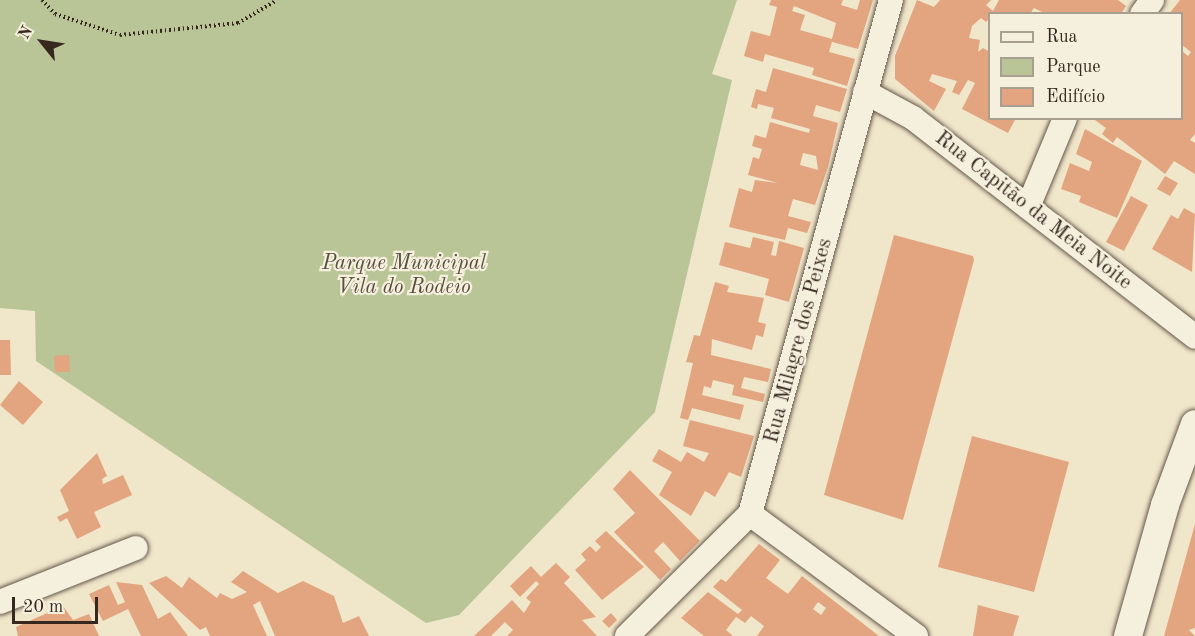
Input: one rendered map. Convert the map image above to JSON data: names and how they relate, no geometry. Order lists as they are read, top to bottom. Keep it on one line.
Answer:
{"streets":{"street":["Rua Capitão da Meia Noite","Rua Milagre dos Peixes"]},"crossings":[["Rua Capitão da Meia Noite","Rua Milagre dos Peixes"]],"parks":["Parque Municipal Vila do Rodeio"],"legend":["Rua","Parque","Edifício"],"scale_bar":"20 m","north":"top left"}
